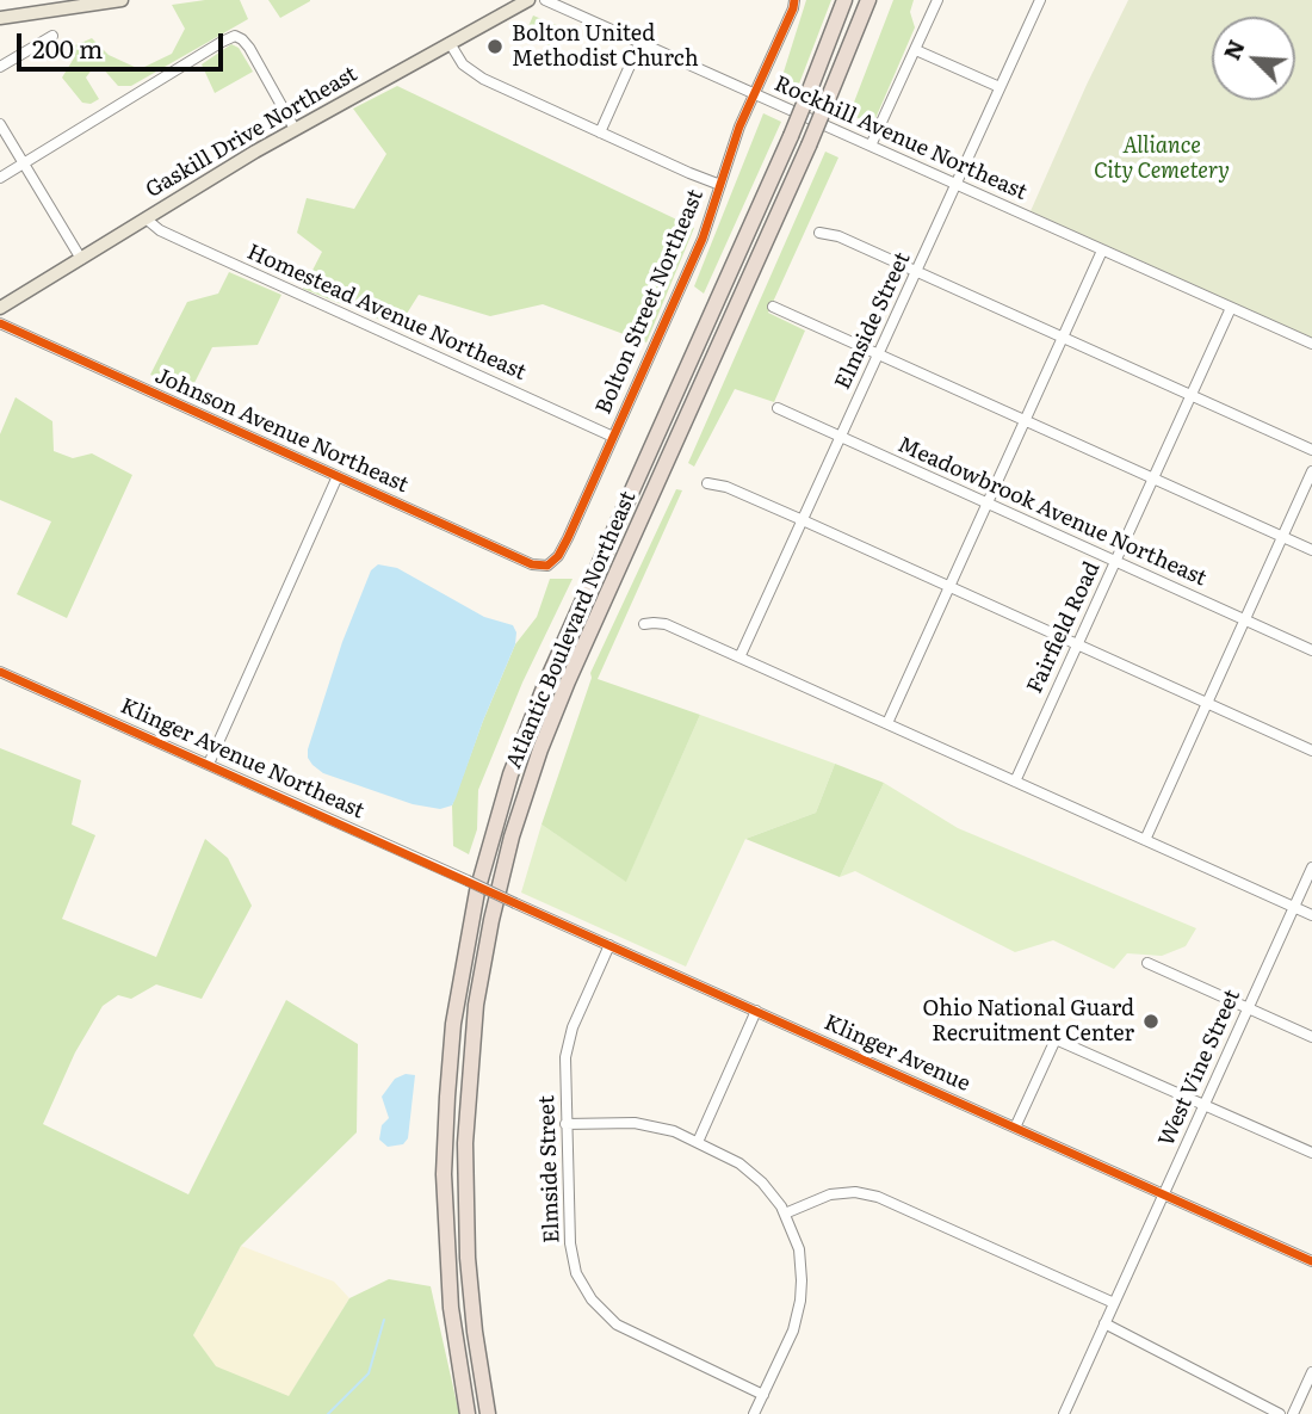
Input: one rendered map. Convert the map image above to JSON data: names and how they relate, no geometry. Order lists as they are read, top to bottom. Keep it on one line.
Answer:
{"streets":{"highway":["Atlantic Boulevard Northeast"],"main road":["Gaskill Drive Northeast"],"street":["Rockhill Avenue Northeast","Bolton Street Northeast","Homestead Avenue Northeast","Elmside Street","Johnson Avenue Northeast","Meadowbrook Avenue Northeast","Fairfield Road","Klinger Avenue Northeast","Klinger Avenue","West Vine Street"]},"crossings":[["Gaskill Drive Northeast","Homestead Avenue Northeast"],["Rockhill Avenue Northeast","Bolton Street Northeast"],["Rockhill Avenue Northeast","Elmside Street"],["Rockhill Avenue Northeast","Fairfield Road"],["Bolton Street Northeast","Homestead Avenue Northeast"],["Bolton Street Northeast","Johnson Avenue Northeast"],["Elmside Street","Meadowbrook Avenue Northeast"],["Elmside Street","Klinger Avenue"],["Meadowbrook Avenue Northeast","Fairfield Road"],["Klinger Avenue Northeast","Klinger Avenue"],["Klinger Avenue","West Vine Street"]],"parks":["Alliance City Cemetery"],"places":["Bolton United Methodist Church","Ohio National Guard Recruitment Center"],"scale_bar":"200 m","north":"top left"}
